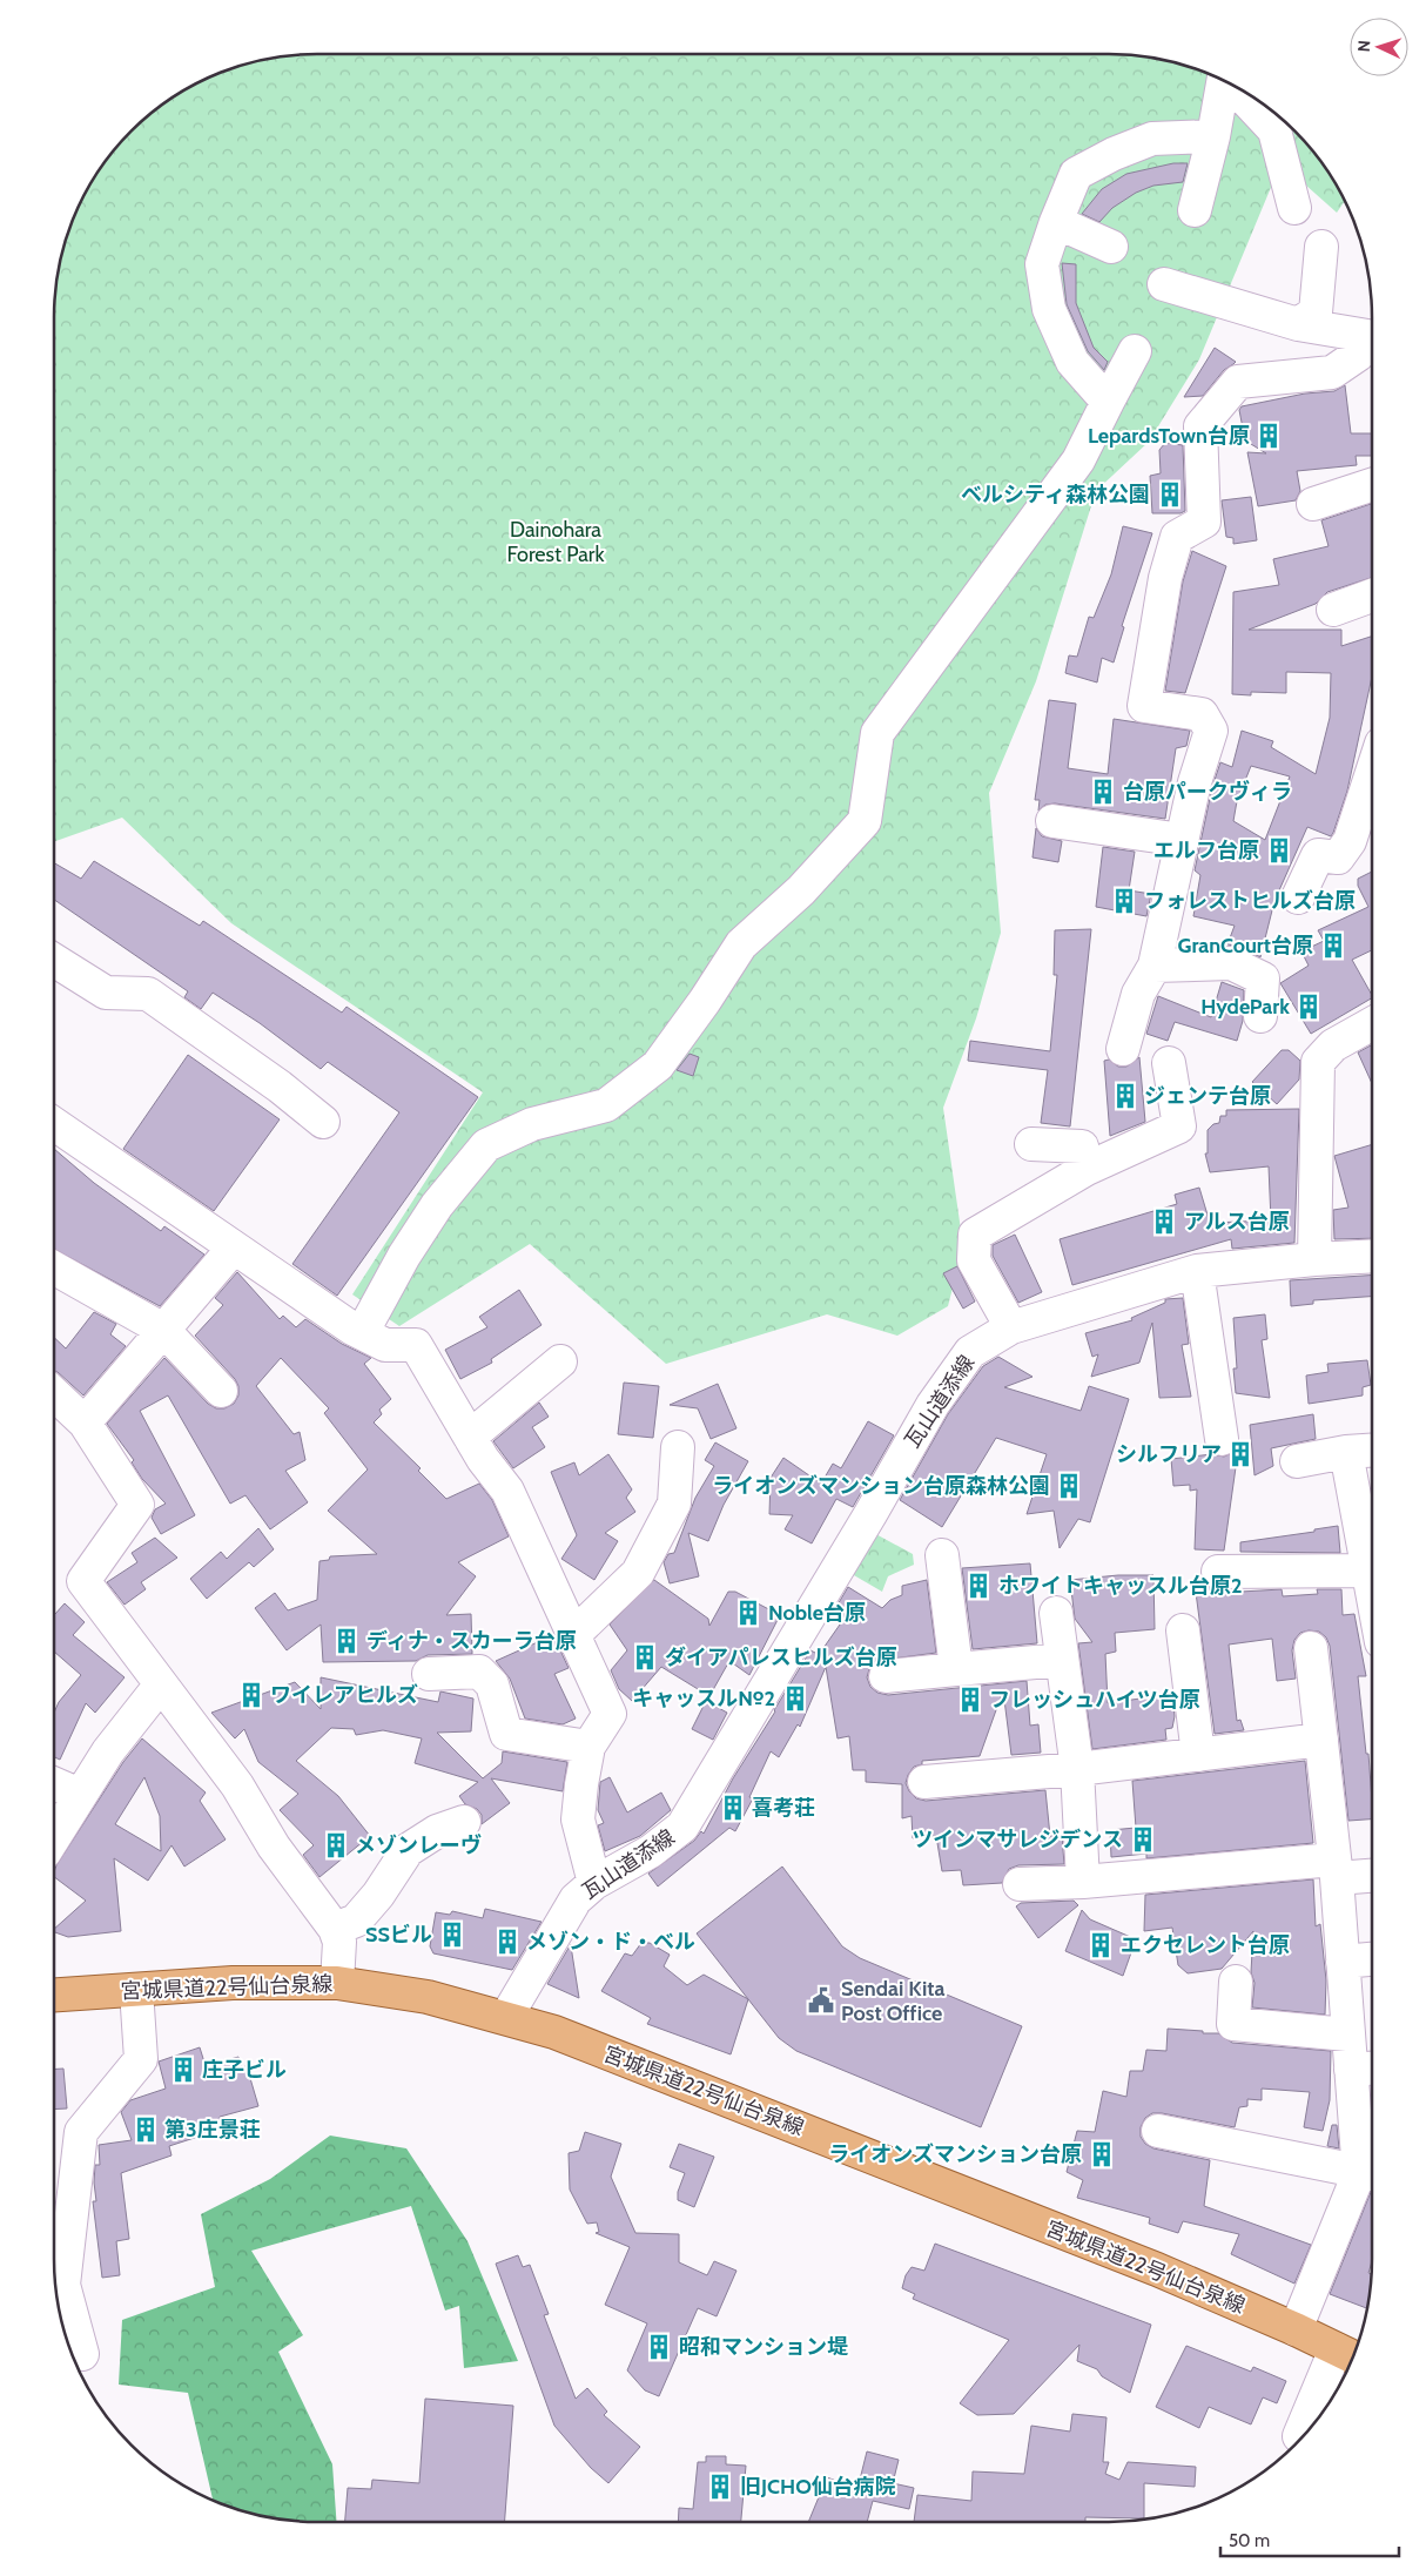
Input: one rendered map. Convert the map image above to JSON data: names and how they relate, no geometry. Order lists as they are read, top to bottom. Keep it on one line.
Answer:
{"streets":{"main road":["宮城県道22号仙台泉線"],"street":["瓦山道添線"]},"crossings":[["瓦山道添線","宮城県道22号仙台泉線"]],"parks":["Dainohara Forest Park"],"places":{"building":["LepardsTown台原","ベルシティ森林公園","台原パークヴィラ","エルフ台原","フォレストヒルズ台原","GranCourt台原","HydePark","ジェンテ台原","アルス台原","シルフリア","ライオンズマンション台原森林公園","ホワイトキャッスル台原2","Noble台原","ディナ・スカーラ台原","ダイアパレスヒルズ台原","ワイレアヒルズ","キャッスル№2","フレッシュハイツ台原","喜考荘","ツインマサレジデンス","メゾンレーヴ","SSビル","メゾン・ド・ベル","エクセレント台原","庄子ビル","第3庄景荘","ライオンズマンション台原","昭和マンション堤","旧JCHO仙台病院"],"public building":["Sendai Kita Post Office"]},"scale_bar":"50 m","north":"left"}
